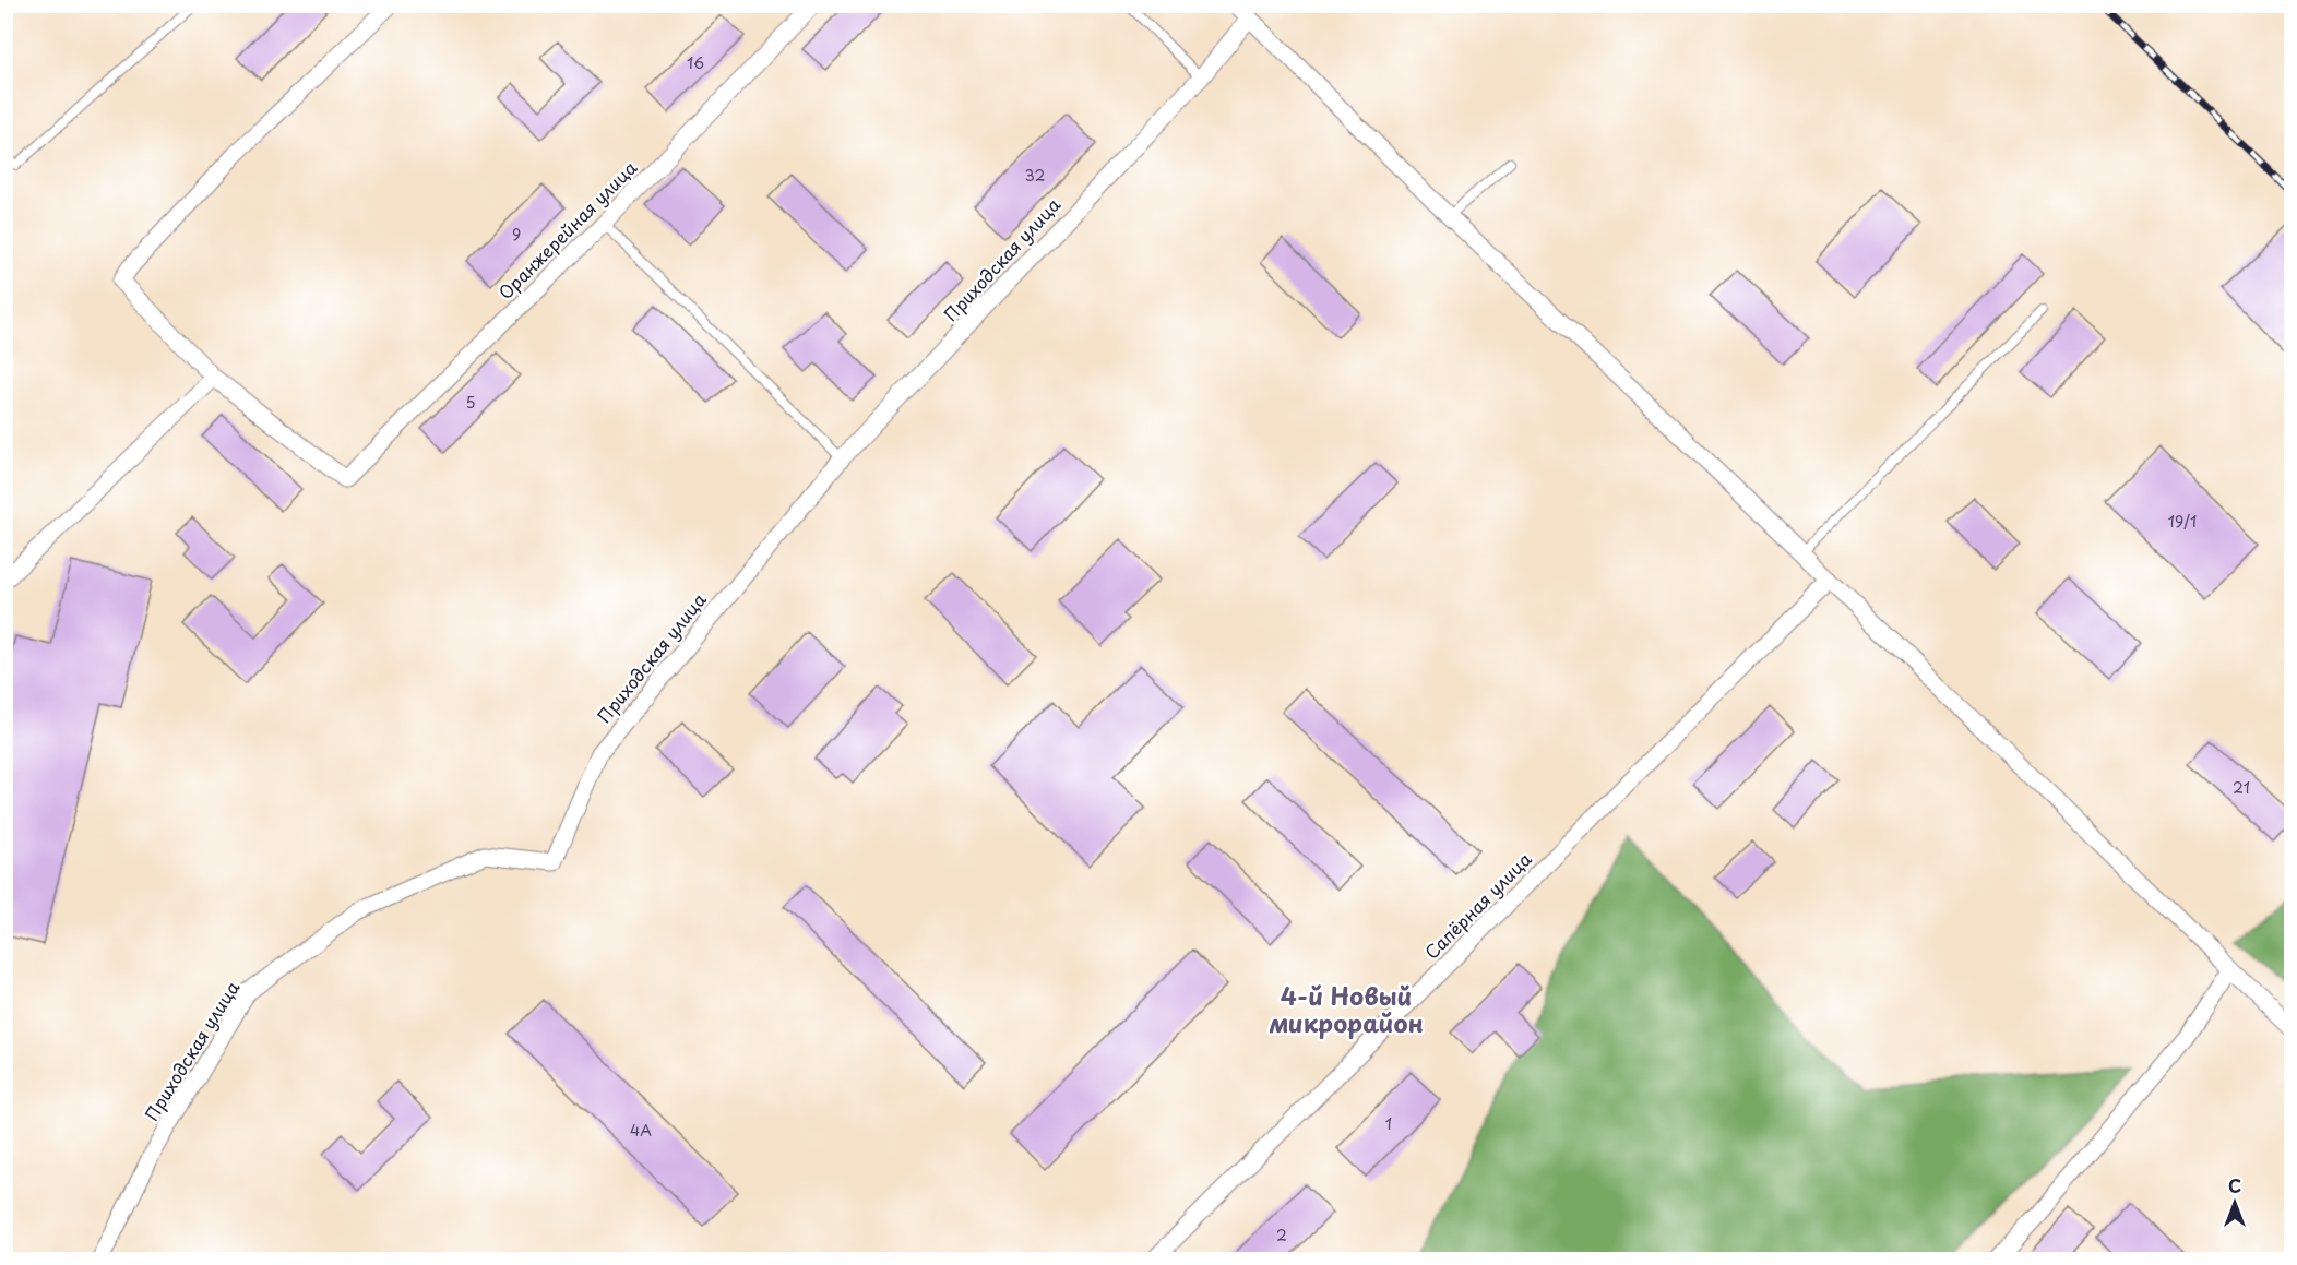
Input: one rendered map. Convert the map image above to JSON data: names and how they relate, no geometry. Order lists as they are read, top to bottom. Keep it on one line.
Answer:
{"streets":{"street":["Оранжерейная улица","Приходская улица","Сапёрная улица"]},"districts":["4-й Новый микрорайон"],"house_numbers":["16","32","9","5","19/1","21","1","4А","2"],"north":"top"}
